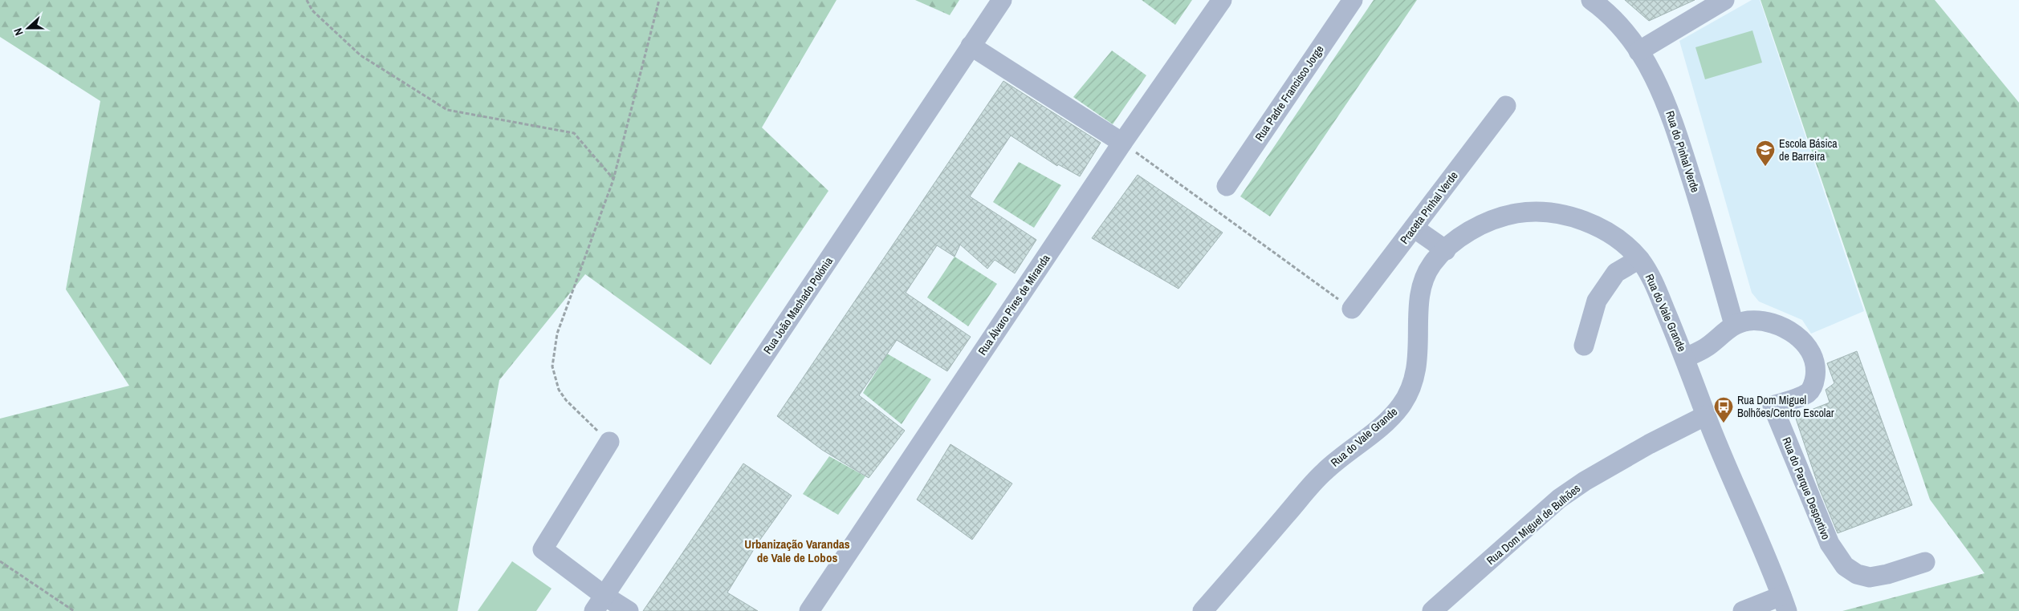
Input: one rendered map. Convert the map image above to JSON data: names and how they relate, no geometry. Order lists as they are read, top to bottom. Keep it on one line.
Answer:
{"streets":{"street":["Rua Padre Francisco Jorge","Rua do Pinhal Verde","Praceta Pinhal Verde","Rua Álvaro Pires de Miranda","Rua João Machado Polónia","Rua do Vale Grande","Rua do Parque Desportivo","Rua Dom Miguel de Bulhões"]},"crossings":[["Rua do Pinhal Verde","Rua do Parque Desportivo"],["Rua do Vale Grande","Rua do Parque Desportivo"],["Rua do Vale Grande","Rua Dom Miguel de Bulhões"]],"districts":["Urbanização Varandas de Vale de Lobos"],"places":{"school or university":["Escola Básica de Barreira"],"bus stop":["Rua Dom Miguel Bolhões/Centro Escolar"]},"north":"left"}
